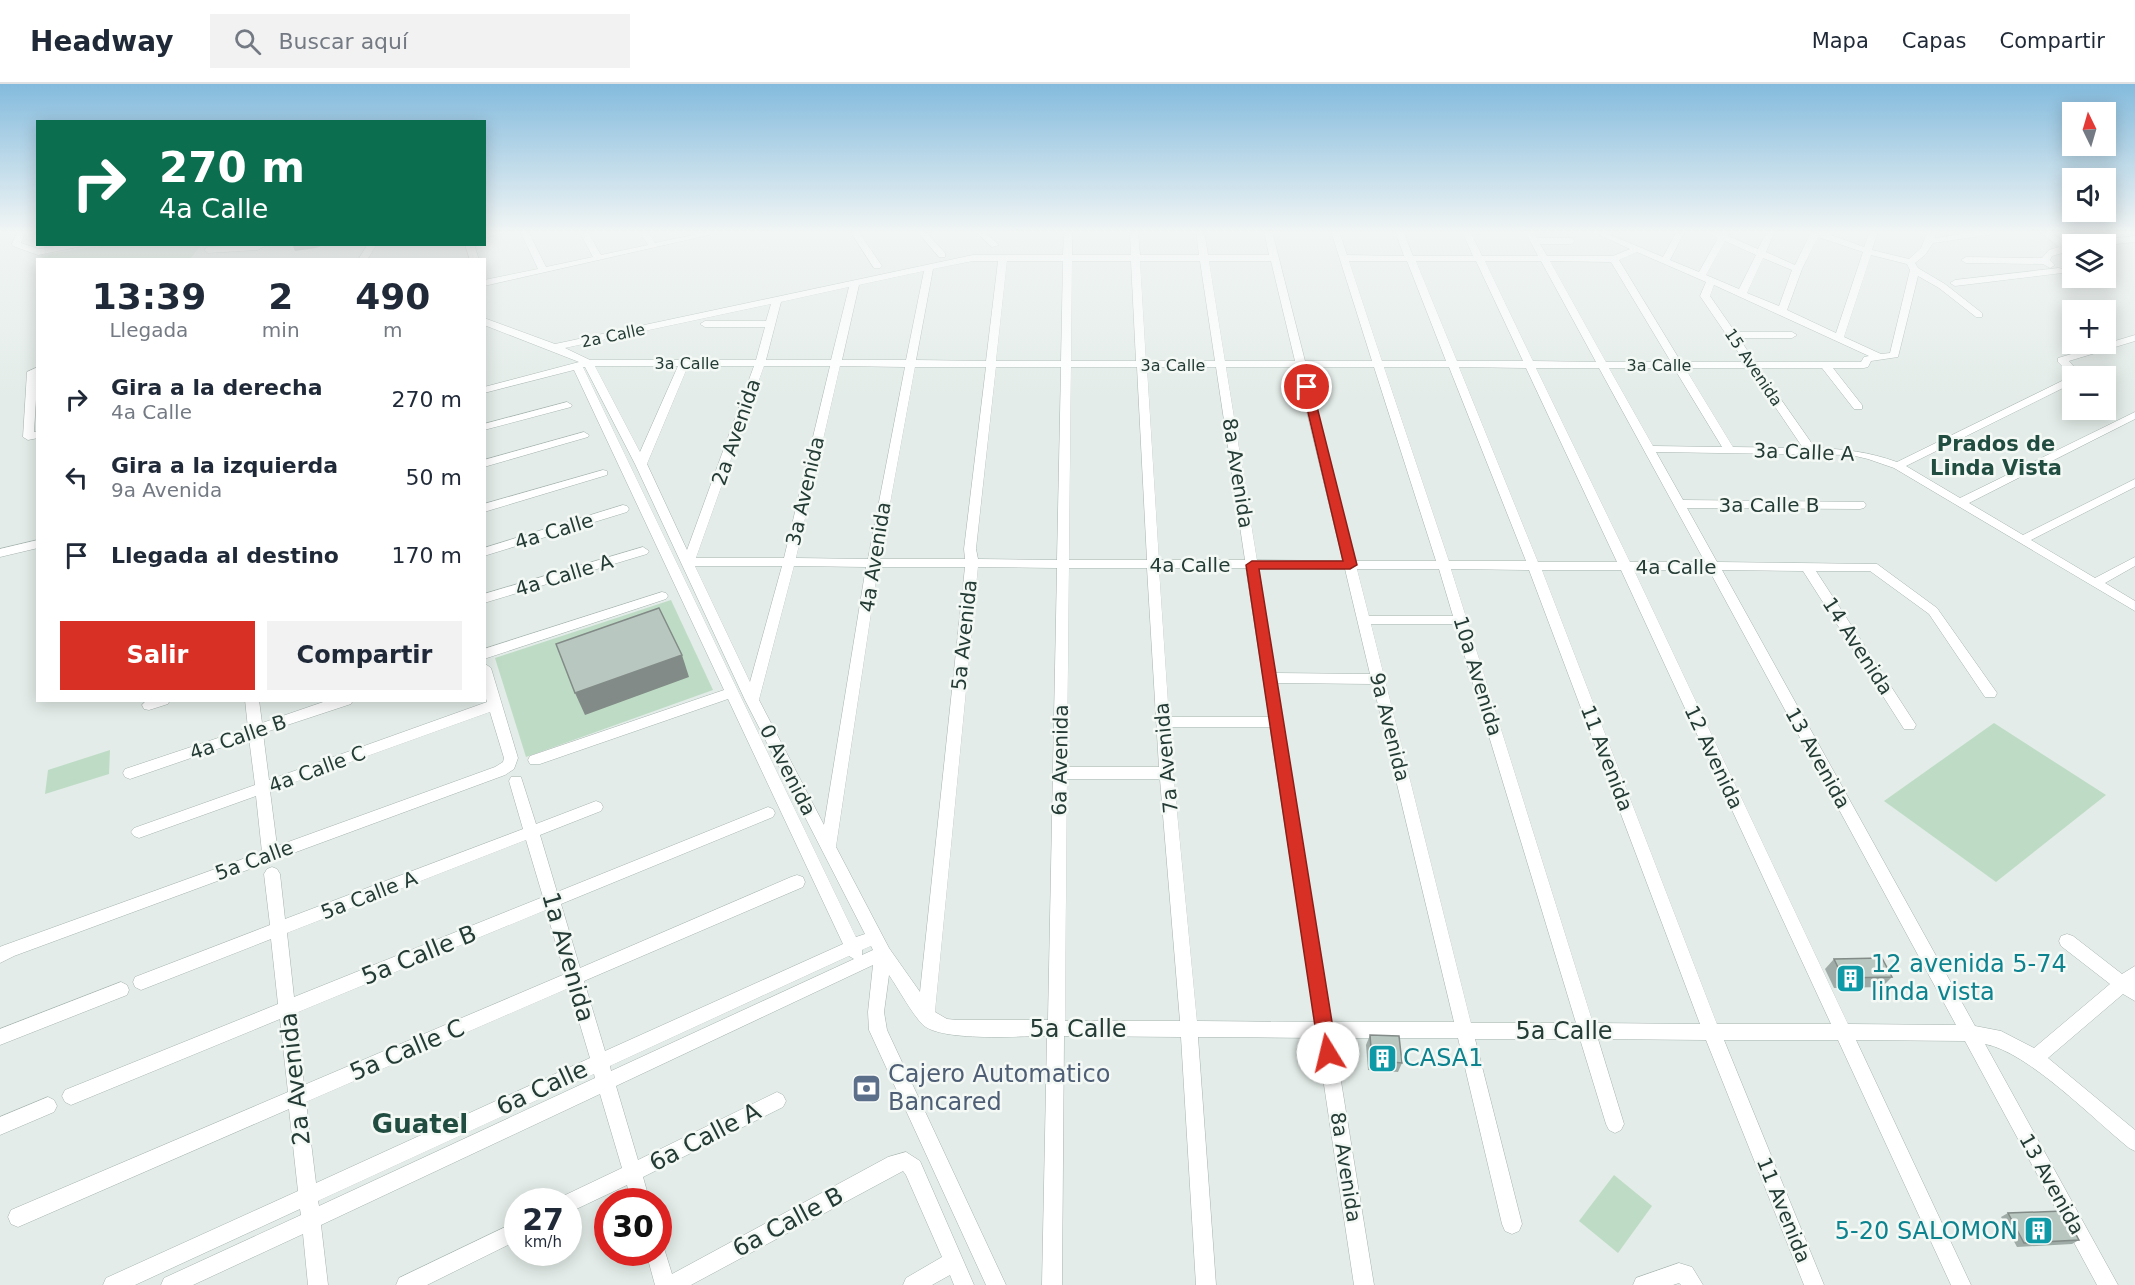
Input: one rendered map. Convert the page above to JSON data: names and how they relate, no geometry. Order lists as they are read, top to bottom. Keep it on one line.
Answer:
{"streets":{"street":["2a Calle","3a Calle","15 Avenida","2a Avenida","3a Calle A","8a Avenida","3a Avenida","3a Calle B","4a Calle","4a Avenida","4a Calle A","5a Avenida","14 Avenida","10a Avenida","9a Avenida","4a Calle B","12 Avenida","7a Avenida","11 Avenida","13 Avenida","6a Avenida","4a Calle C","0 Avenida","5a Calle","5a Calle A","5a Calle B","1a Avenida","5a Calle C","6a Calle","6a Calle A","6a Calle B"]},"crossings":[["2a Calle","2a Avenida"],["3a Calle","15 Avenida"],["3a Calle","2a Avenida"],["3a Calle","8a Avenida"],["3a Calle","3a Avenida"],["3a Calle","4a Avenida"],["3a Calle","5a Avenida"],["3a Calle","10a Avenida"],["3a Calle","9a Avenida"],["3a Calle","12 Avenida"],["3a Calle","7a Avenida"],["3a Calle","11 Avenida"],["3a Calle","13 Avenida"],["3a Calle","6a Avenida"],["3a Calle","0 Avenida"],["15 Avenida","3a Calle A"],["2a Avenida","4a Calle"],["2a Avenida","0 Avenida"],["2a Avenida","5a Calle A"],["2a Avenida","5a Calle B"],["2a Avenida","5a Calle C"],["2a Avenida","6a Calle"],["3a Calle A","13 Avenida"],["8a Avenida","4a Calle"],["8a Avenida","5a Calle"],["3a Avenida","4a Calle"],["3a Avenida","0 Avenida"],["3a Calle B","13 Avenida"],["4a Calle","4a Avenida"],["4a Calle","5a Avenida"],["4a Calle","14 Avenida"],["4a Calle","10a Avenida"],["4a Calle","9a Avenida"],["4a Calle","12 Avenida"],["4a Calle","7a Avenida"],["4a Calle","11 Avenida"],["4a Calle","13 Avenida"],["4a Calle","6a Avenida"],["4a Calle","0 Avenida"],["4a Avenida","0 Avenida"],["5a Avenida","5a Calle"],["10a Avenida","5a Calle"],["9a Avenida","5a Calle"],["12 Avenida","5a Calle"],["7a Avenida","5a Calle"],["11 Avenida","5a Calle"],["13 Avenida","5a Calle"],["6a Avenida","5a Calle"],["4a Calle C","5a Calle"],["0 Avenida","5a Calle"],["0 Avenida","6a Calle"],["5a Calle","6a Calle"],["5a Calle A","1a Avenida"],["5a Calle B","1a Avenida"],["1a Avenida","5a Calle C"],["1a Avenida","6a Calle"],["1a Avenida","6a Calle A"]],"districts":["Prados de Linda Vista","Guatel"],"places":{"building":["12 avenida 5-74 linda vista","CASA1","5-20 SALOMON"],"bank":["Cajero Automatico Bancared"]},"north":"top","page":{"header":"Headway","search":"Buscar aquí","nav":["Mapa","Capas","Compartir"],"map_buttons":["+","−"],"turn":["270 m","4a Calle"],"eta":["13:39","Llegada","2","min","490","m"],"list":[{"name":"Gira a la derecha","note":"4a Calle","value":"270 m"},{"name":"Gira a la izquierda","note":"9a Avenida","value":"50 m"},{"name":"Llegada al destino","value":"170 m"}],"buttons":["Salir","Compartir"],"speed":"27 km/h","limit":"30"}}
